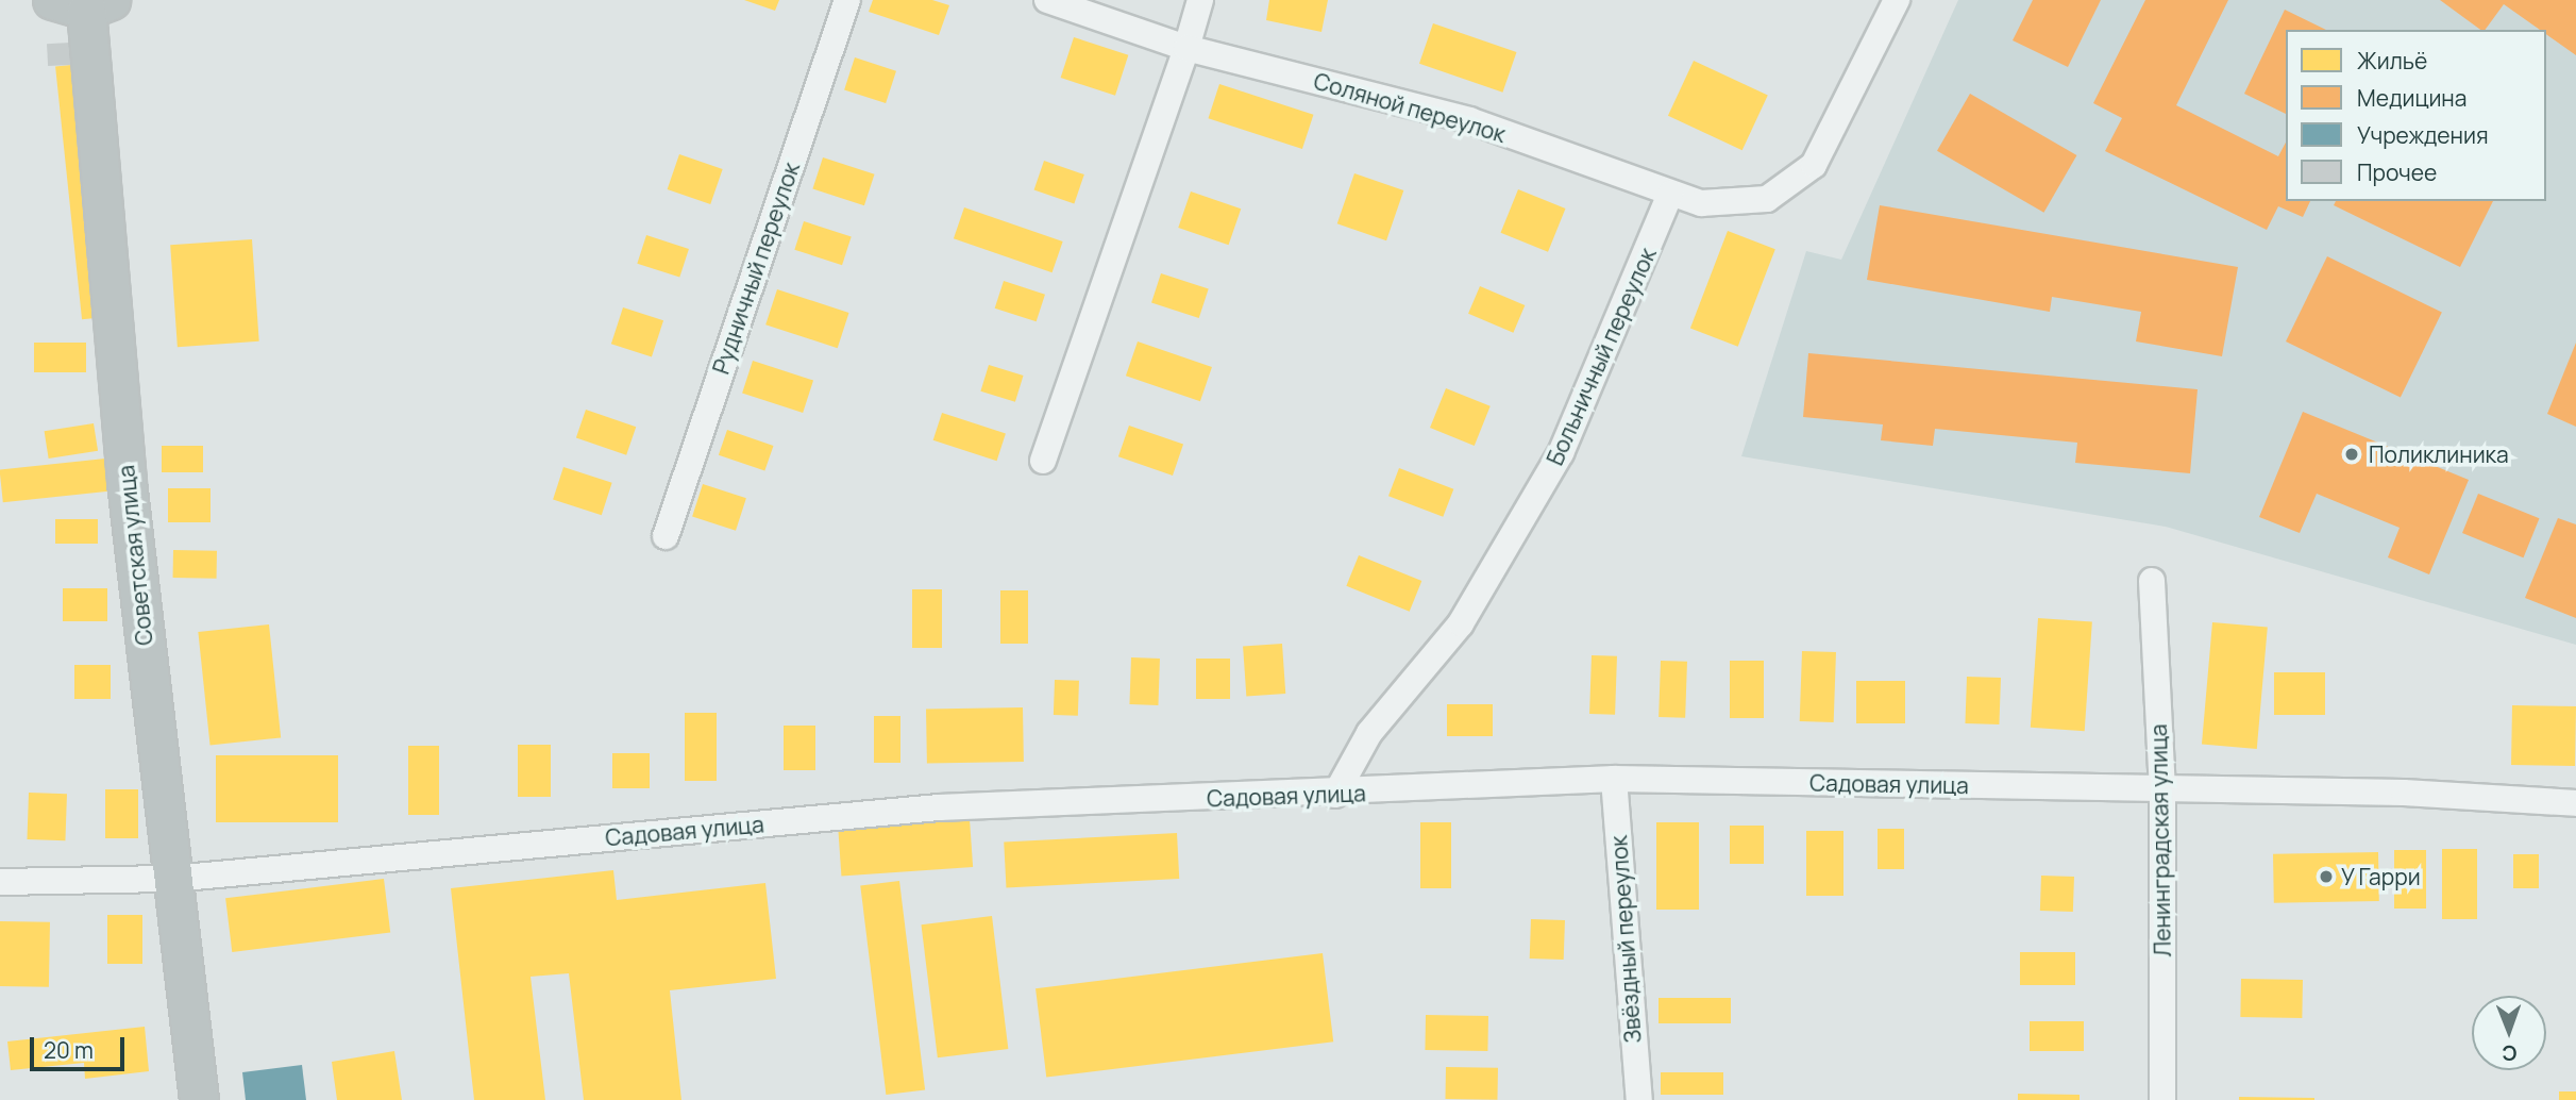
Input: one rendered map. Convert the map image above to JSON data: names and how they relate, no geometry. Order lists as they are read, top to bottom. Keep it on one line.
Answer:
{"streets":{"street":["Соляной переулок","Рудничный переулок","Больничный переулок","Советская улица","Садовая улица","Ленинградская улица","Звёздный переулок"]},"crossings":[["Соляной переулок","Больничный переулок"],["Больничный переулок","Садовая улица"],["Советская улица","Садовая улица"],["Садовая улица","Ленинградская улица"],["Садовая улица","Звёздный переулок"]],"places":["Поликлиника","У Гарри"],"legend":["Жильё","Медицина","Учреждения","Прочее"],"scale_bar":"20 m","north":"bottom"}
